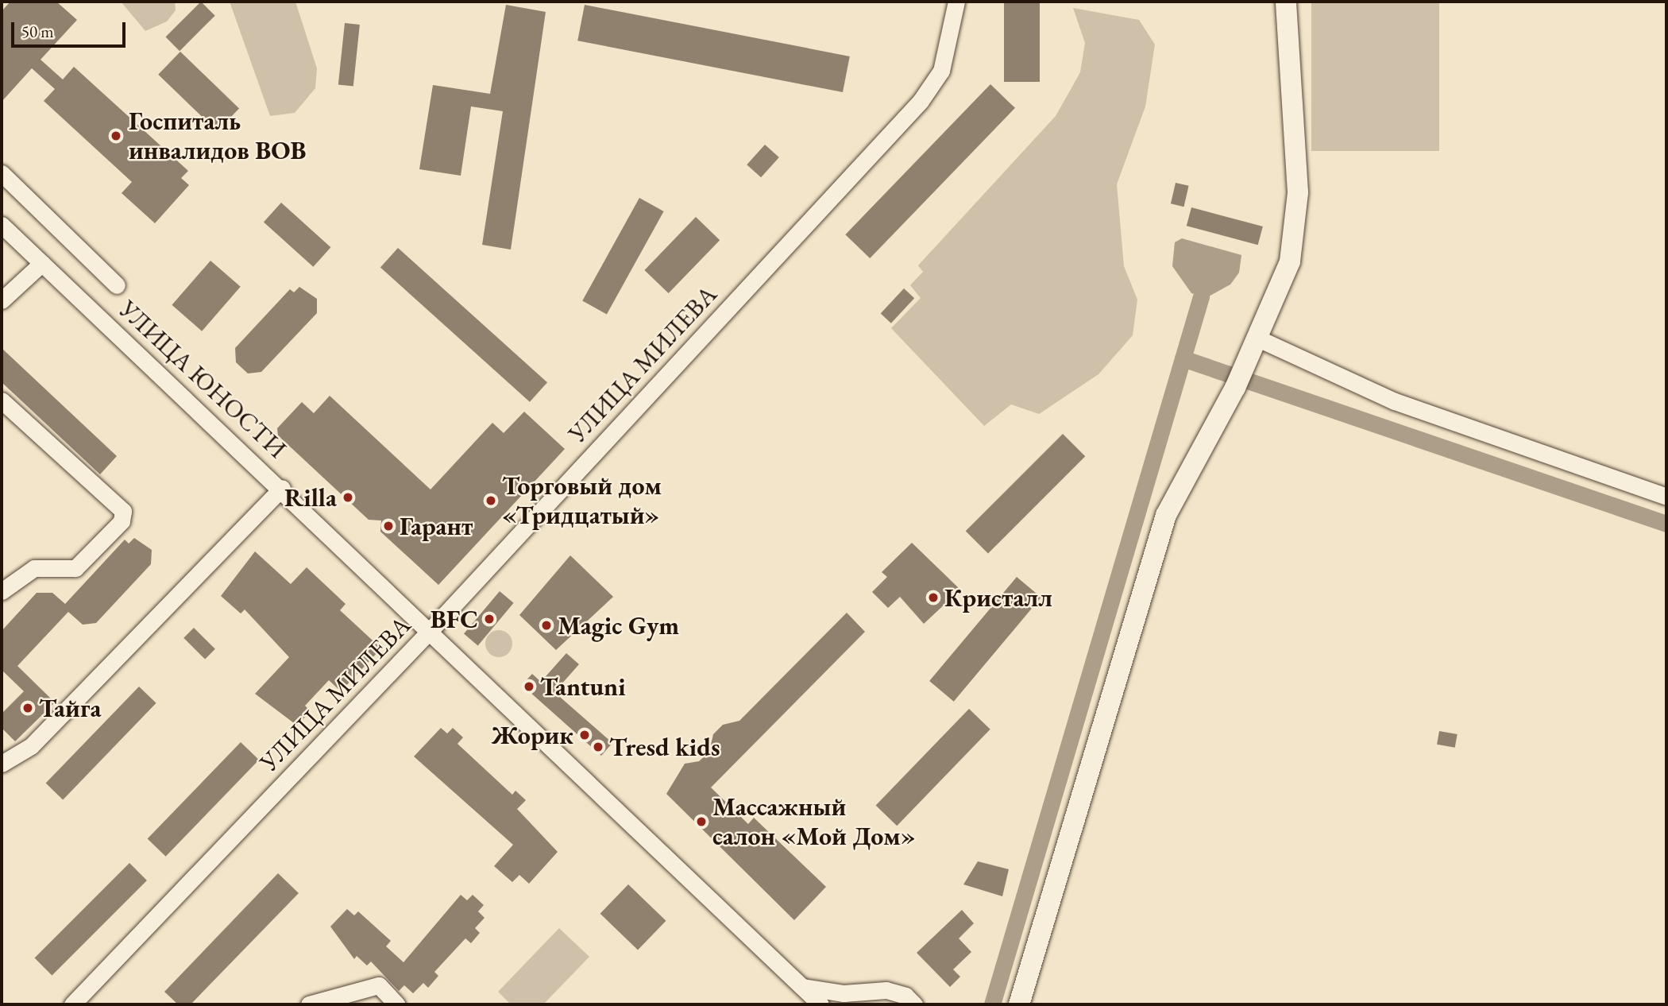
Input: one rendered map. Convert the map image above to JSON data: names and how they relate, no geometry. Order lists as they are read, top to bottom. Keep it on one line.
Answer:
{"streets":{"street":["УЛИЦА МИЛЕВА","УЛИЦА ЮНОСТИ"]},"crossings":[["УЛИЦА МИЛЕВА","УЛИЦА ЮНОСТИ"]],"places":["Госпиталь инвалидов ВОВ","Rilla","Торговый дом «Тридцатый»","Гарант","Кристалл","BFC","Magic Gym","Tantuni","Тайга","Жорик","Tresd kids","Массажный салон «Мой Дом»"],"scale_bar":"50 m"}
